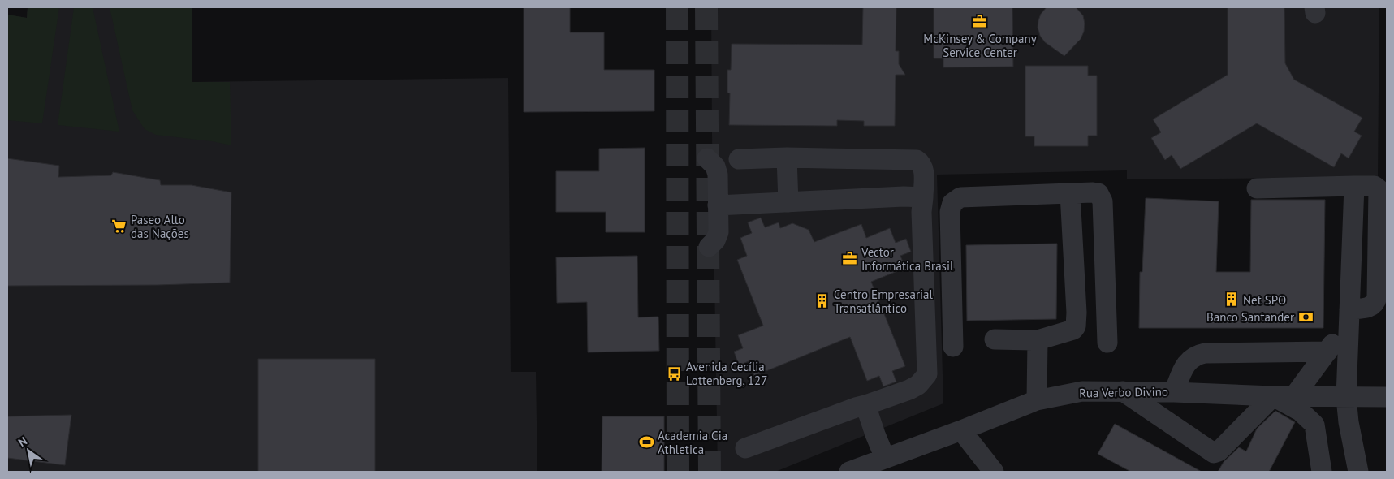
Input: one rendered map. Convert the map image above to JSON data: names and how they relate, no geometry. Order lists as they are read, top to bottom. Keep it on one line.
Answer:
{"streets":{"street":["Rua Verbo Divino"]},"places":{"office":["McKinsey & Company Service Center","Vector Informática Brasil"],"supermarket":["Paseo Alto das Nações"],"building":["Net SPO","Centro Empresarial Transatlântico"],"bank":["Banco Santander"],"bus stop":["Avenida Cecília Lottenberg, 127"],"sports":["Academia Cia Athletica"]},"north":"top left"}
